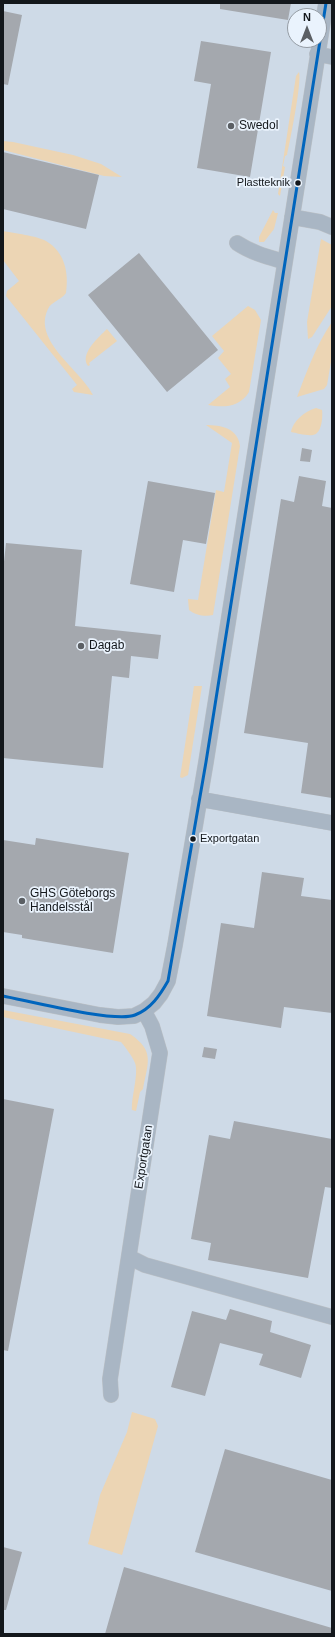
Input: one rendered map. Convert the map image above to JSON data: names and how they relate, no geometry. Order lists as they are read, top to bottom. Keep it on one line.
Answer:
{"streets":{"street":["Exportgatan"]},"places":["Swedol","Plastteknik","Dagab","Exportgatan","GHS Göteborgs Handelsstål"],"north":"top"}
